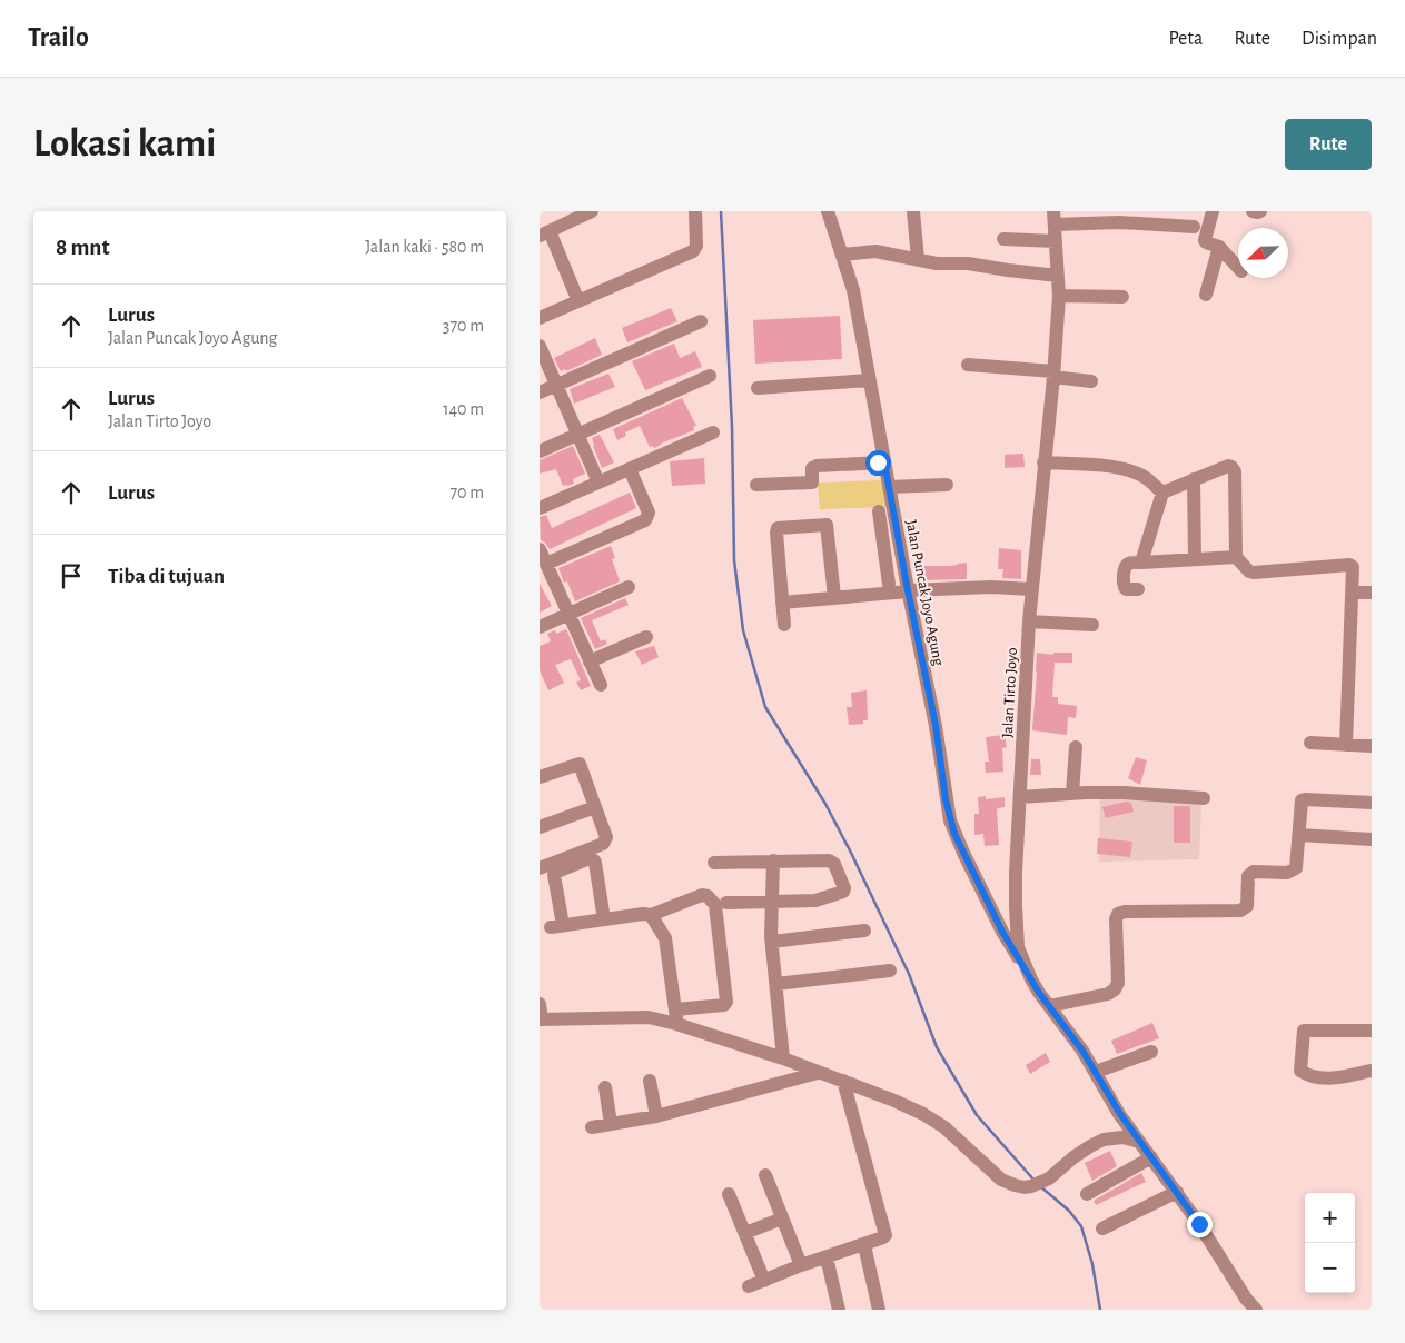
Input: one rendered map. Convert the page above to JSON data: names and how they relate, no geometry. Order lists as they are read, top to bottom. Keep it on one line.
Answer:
{"streets":{"street":["Jalan Puncak Joyo Agung","Jalan Tirto Joyo"]},"crossings":[["Jalan Puncak Joyo Agung","Jalan Tirto Joyo"]],"north":"bottom left","page":{"header":"Trailo","nav":["Peta","Rute","Disimpan"],"buttons":"Rute","title":"Lokasi kami","heading":["8 mnt","Jalan kaki · 580 m"],"list":[["Lurus","Jalan Puncak Joyo Agung","370 m"],["Lurus","Jalan Tirto Joyo","140 m"],["Lurus","70 m"],"Tiba di tujuan"],"map_buttons":["+","−"]}}
